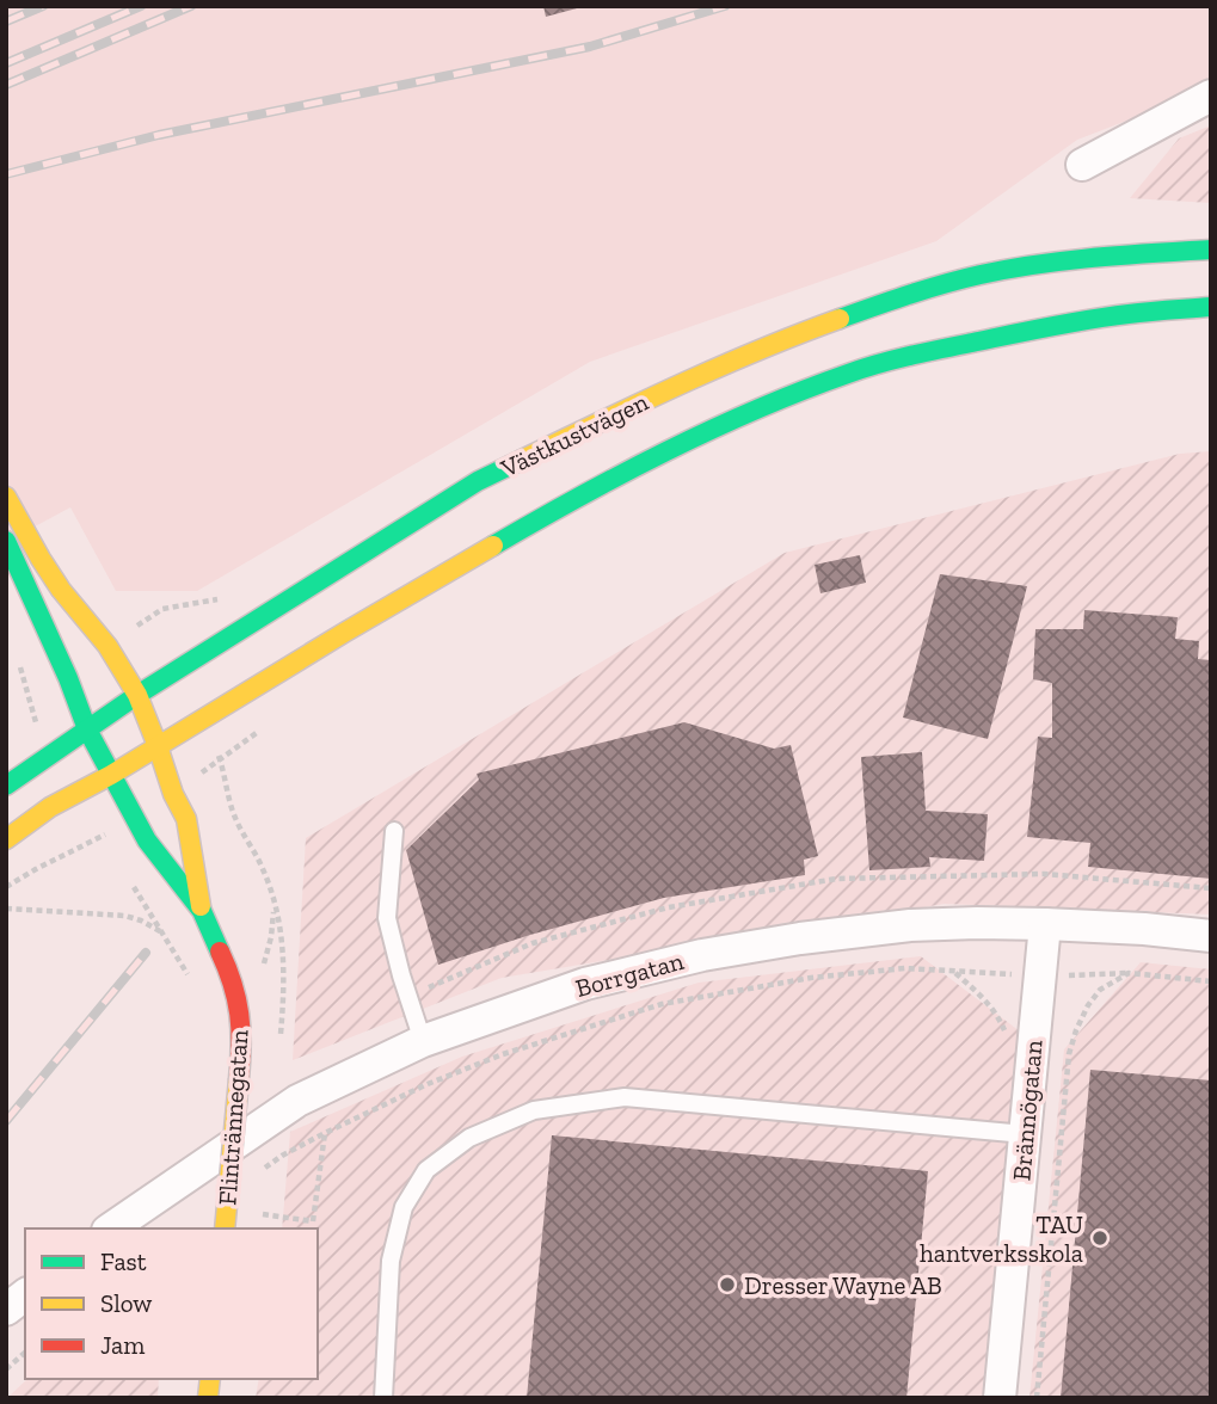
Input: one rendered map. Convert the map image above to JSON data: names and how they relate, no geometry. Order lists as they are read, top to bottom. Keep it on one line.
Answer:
{"streets":{"main road":["Västkustvägen","Flintrännegatan"],"street":["Borrgatan","Brännögatan"]},"crossings":[["Västkustvägen","Flintrännegatan"],["Borrgatan","Brännögatan"]],"places":["TAU hantverksskola","Dresser Wayne AB"],"legend":["Fast","Slow","Jam"]}
